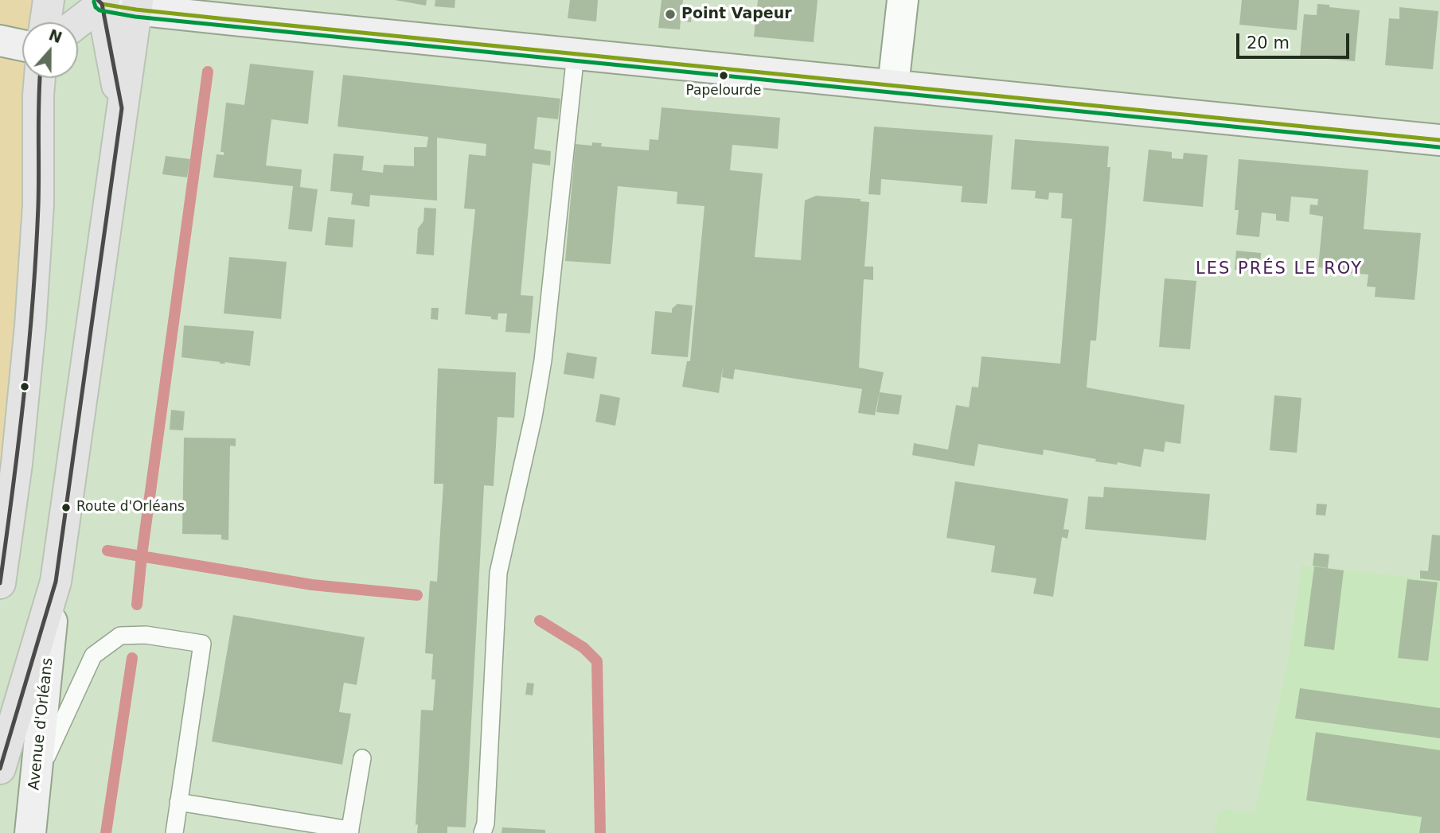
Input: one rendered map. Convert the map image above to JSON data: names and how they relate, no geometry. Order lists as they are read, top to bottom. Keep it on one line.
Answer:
{"streets":{"main road":["Avenue d'Orléans"]},"districts":["LES PRÉS LE ROY"],"places":["Point Vapeur","Papelourde","Route d'Orléans"],"scale_bar":"20 m","north":"top"}
